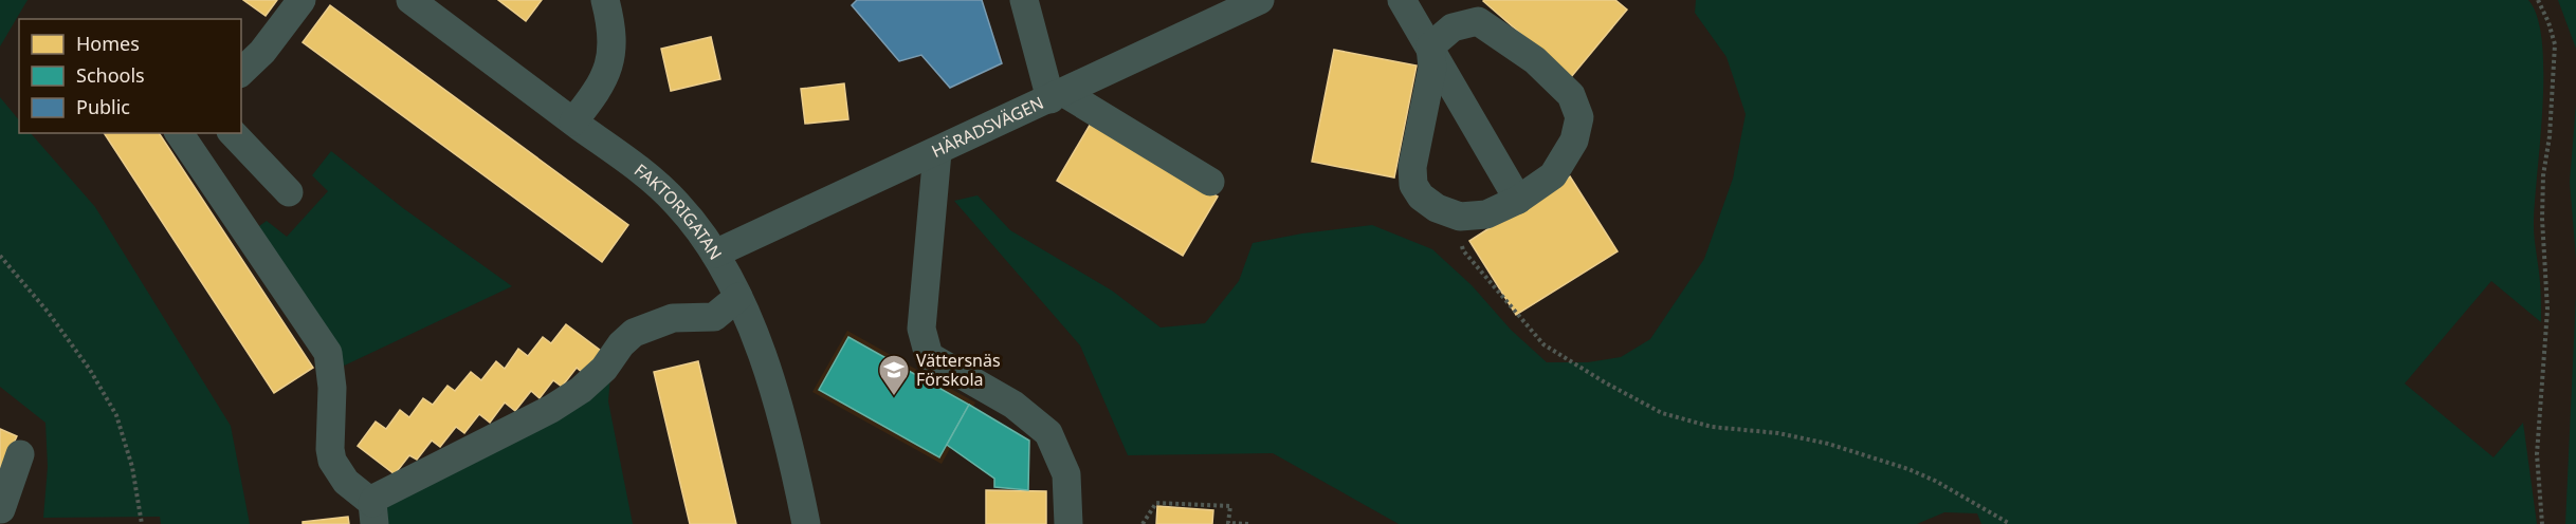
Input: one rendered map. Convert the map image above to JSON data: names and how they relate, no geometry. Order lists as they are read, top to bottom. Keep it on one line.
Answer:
{"streets":{"street":["HÄRADSVÄGEN","FAKTORIGATAN"]},"crossings":[["HÄRADSVÄGEN","FAKTORIGATAN"]],"places":{"school or university":["Vättersnäs Förskola"]},"legend":["Homes","Schools","Public"]}
